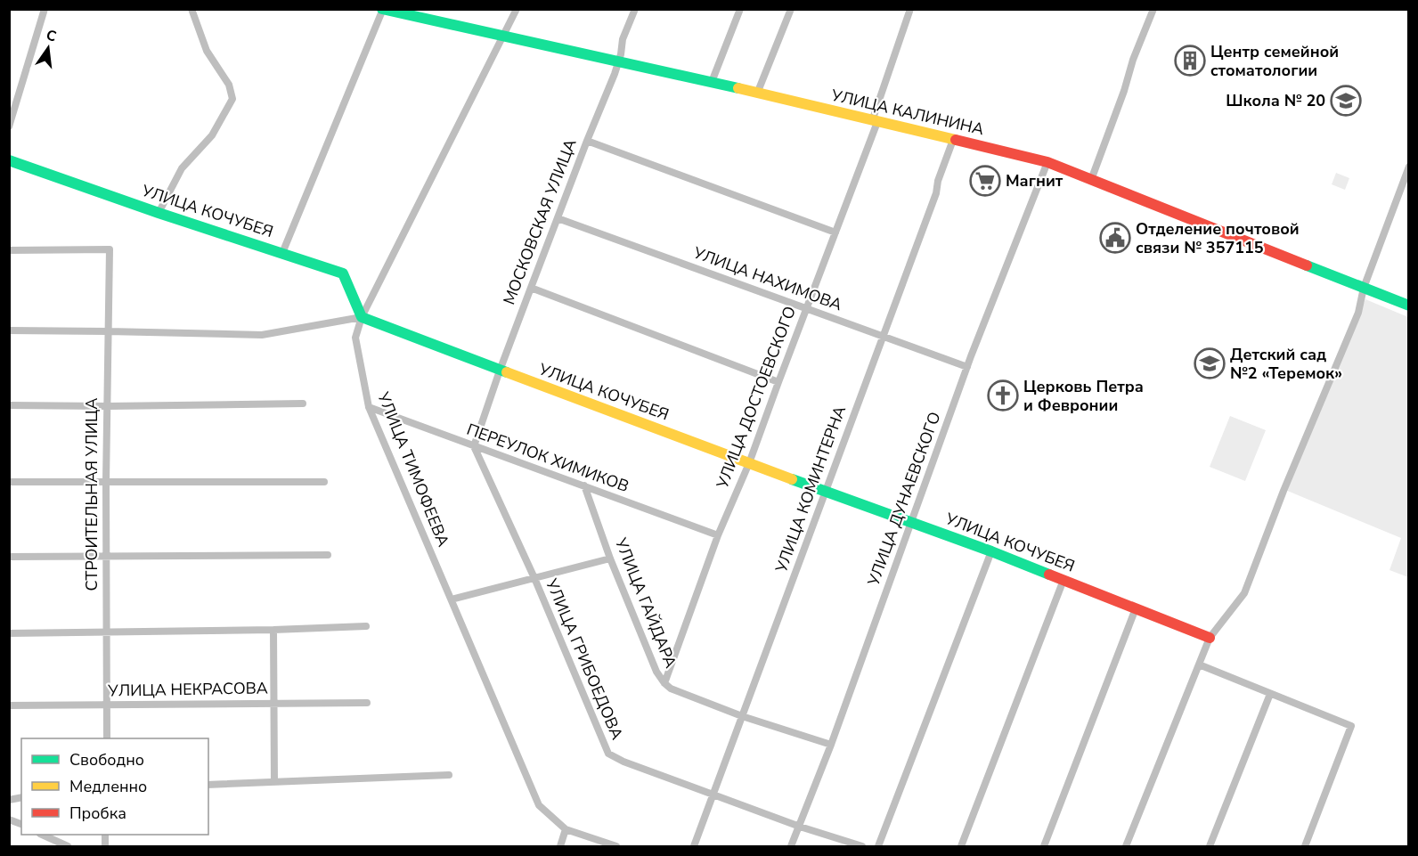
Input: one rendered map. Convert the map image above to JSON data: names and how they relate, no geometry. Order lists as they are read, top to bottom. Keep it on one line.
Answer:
{"streets":{"street":["УЛИЦА КАЛИНИНА","УЛИЦА КОЧУБЕЯ","МОСКОВСКАЯ УЛИЦА","УЛИЦА НАХИМОВА","УЛИЦА ДОСТОЕВСКОГО","ПЕРЕУЛОК ХИМИКОВ","УЛИЦА ТИМОФЕЕВА","УЛИЦА КОМИНТЕРНА","СТРОИТЕЛЬНАЯ УЛИЦА","УЛИЦА ДУНАЕВСКОГО","УЛИЦА ГАЙДАРА","УЛИЦА ГРИБОЕДОВА","УЛИЦА НЕКРАСОВА"]},"crossings":[["УЛИЦА КАЛИНИНА","МОСКОВСКАЯ УЛИЦА"],["УЛИЦА КАЛИНИНА","УЛИЦА ДОСТОЕВСКОГО"],["УЛИЦА КАЛИНИНА","УЛИЦА ТИМОФЕЕВА"],["УЛИЦА КАЛИНИНА","УЛИЦА КОМИНТЕРНА"],["УЛИЦА КАЛИНИНА","УЛИЦА ДУНАЕВСКОГО"],["УЛИЦА КОЧУБЕЯ","МОСКОВСКАЯ УЛИЦА"],["УЛИЦА КОЧУБЕЯ","УЛИЦА ДОСТОЕВСКОГО"],["УЛИЦА КОЧУБЕЯ","УЛИЦА ТИМОФЕЕВА"],["УЛИЦА КОЧУБЕЯ","УЛИЦА КОМИНТЕРНА"],["УЛИЦА КОЧУБЕЯ","УЛИЦА ДУНАЕВСКОГО"],["МОСКОВСКАЯ УЛИЦА","УЛИЦА НАХИМОВА"],["МОСКОВСКАЯ УЛИЦА","ПЕРЕУЛОК ХИМИКОВ"],["МОСКОВСКАЯ УЛИЦА","УЛИЦА ГРИБОЕДОВА"],["УЛИЦА НАХИМОВА","УЛИЦА ДОСТОЕВСКОГО"],["УЛИЦА НАХИМОВА","УЛИЦА КОМИНТЕРНА"],["УЛИЦА НАХИМОВА","УЛИЦА ДУНАЕВСКОГО"],["УЛИЦА ДОСТОЕВСКОГО","ПЕРЕУЛОК ХИМИКОВ"],["УЛИЦА ДОСТОЕВСКОГО","УЛИЦА ГАЙДАРА"],["ПЕРЕУЛОК ХИМИКОВ","УЛИЦА ТИМОФЕЕВА"],["ПЕРЕУЛОК ХИМИКОВ","УЛИЦА ГАЙДАРА"],["ПЕРЕУЛОК ХИМИКОВ","УЛИЦА ГРИБОЕДОВА"],["УЛИЦА КОМИНТЕРНА","УЛИЦА ГАЙДАРА"],["УЛИЦА КОМИНТЕРНА","УЛИЦА ГРИБОЕДОВА"],["СТРОИТЕЛЬНАЯ УЛИЦА","УЛИЦА НЕКРАСОВА"],["УЛИЦА ДУНАЕВСКОГО","УЛИЦА ГАЙДАРА"],["УЛИЦА ДУНАЕВСКОГО","УЛИЦА ГРИБОЕДОВА"]],"places":{"building":["Центр cемейной cтоматологии"],"school or university":["Школа № 20","Детский сад №2 «Теремок»"],"supermarket":["Магнит"],"public building":["Отделение почтовой связи № 357115"],"church":["Церковь Петра и Февронии"]},"legend":["Свободно","Медленно","Пробка"],"north":"top"}
